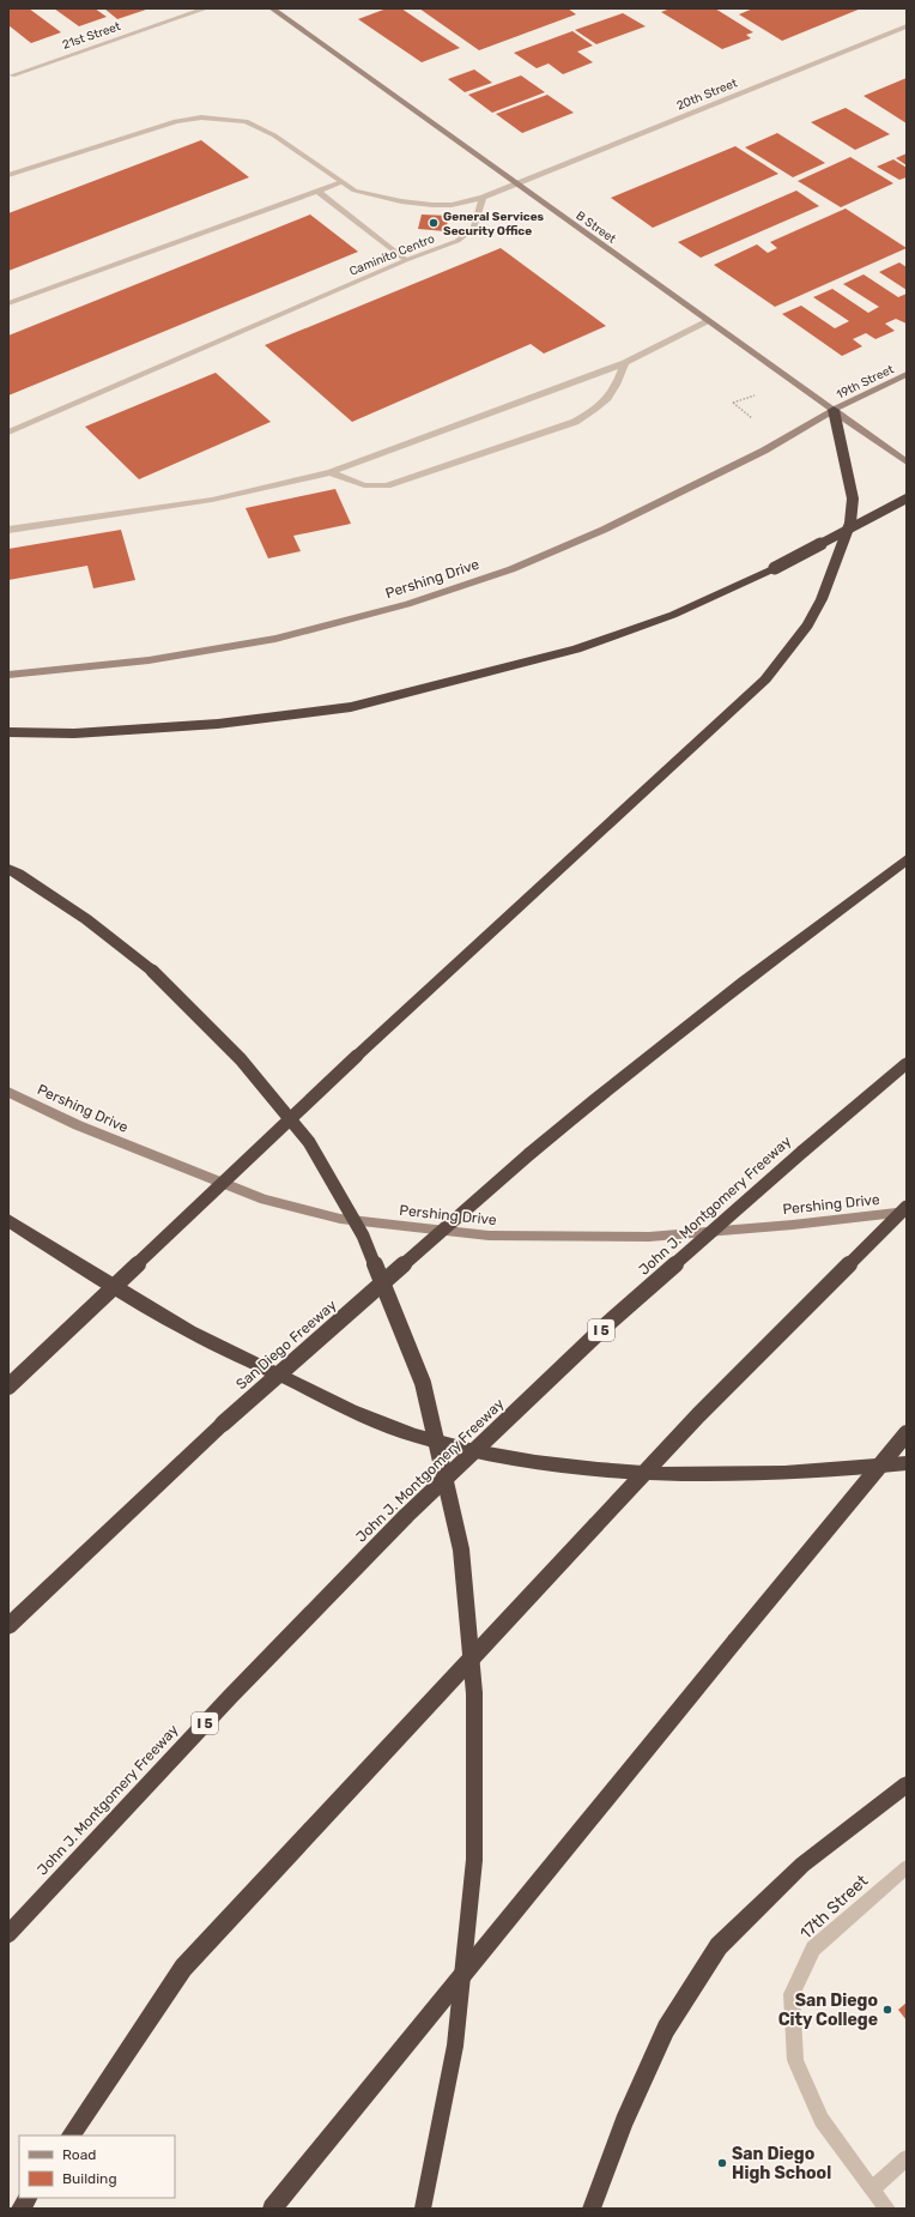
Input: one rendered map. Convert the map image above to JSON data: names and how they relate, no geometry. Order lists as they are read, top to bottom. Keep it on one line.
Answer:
{"streets":{"highway":["John J. Montgomery Freeway","I 5","San Diego Freeway"],"main road":["B Street","19th Street","Pershing Drive"],"street":["21st Street","20th Street","Caminito Centro","17th Street"]},"crossings":[["20th Street","B Street"],["20th Street","Caminito Centro"],["B Street","19th Street"],["B Street","Pershing Drive"],["19th Street","Pershing Drive"]],"places":["General Services Security Office","San Diego City College","San Diego High School"],"legend":["Road","Building"]}
